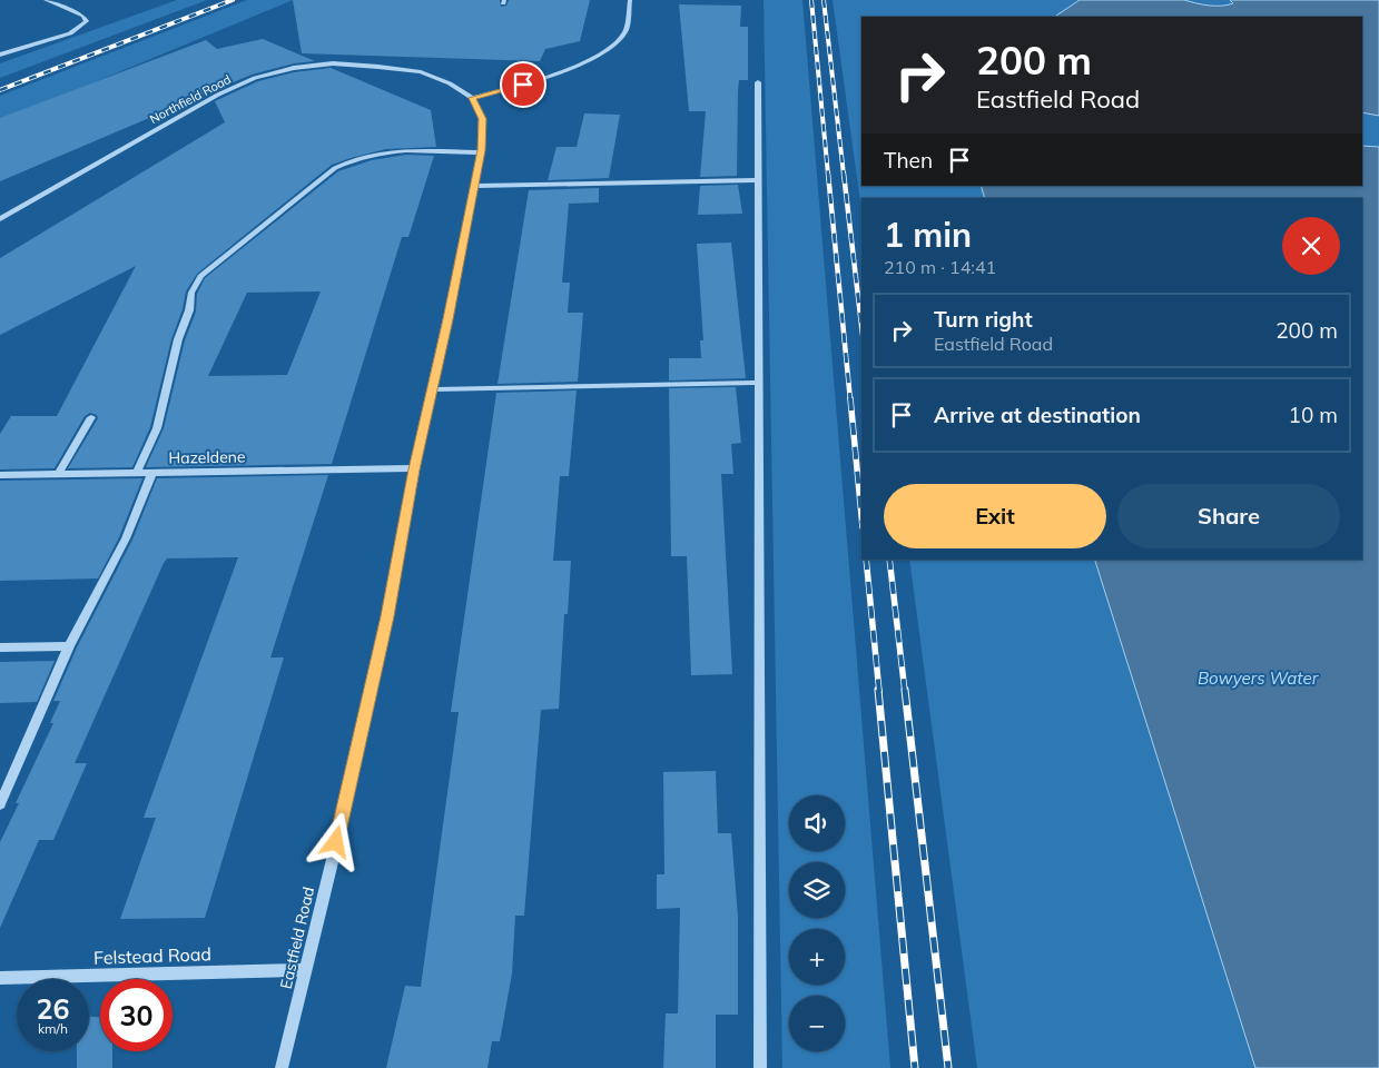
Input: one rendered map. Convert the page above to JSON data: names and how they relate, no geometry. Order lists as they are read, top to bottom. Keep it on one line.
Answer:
{"streets":{"street":["Northfield Road","Hazeldene","Eastfield Road","Felstead Road"]},"crossings":[["Northfield Road","Eastfield Road"],["Hazeldene","Eastfield Road"],["Eastfield Road","Felstead Road"]],"water":["Bowyers Water"],"page":{"turn":["200 m","Eastfield Road"],"then":"Then","heading":["1 min","210 m · 14:41"],"list":[{"name":"Turn right","note":"Eastfield Road","value":"200 m"},{"name":"Arrive at destination","value":"10 m"}],"buttons":["Exit","Share"],"map_buttons":["+","−"],"speed":"26 km/h","limit":"30"}}
